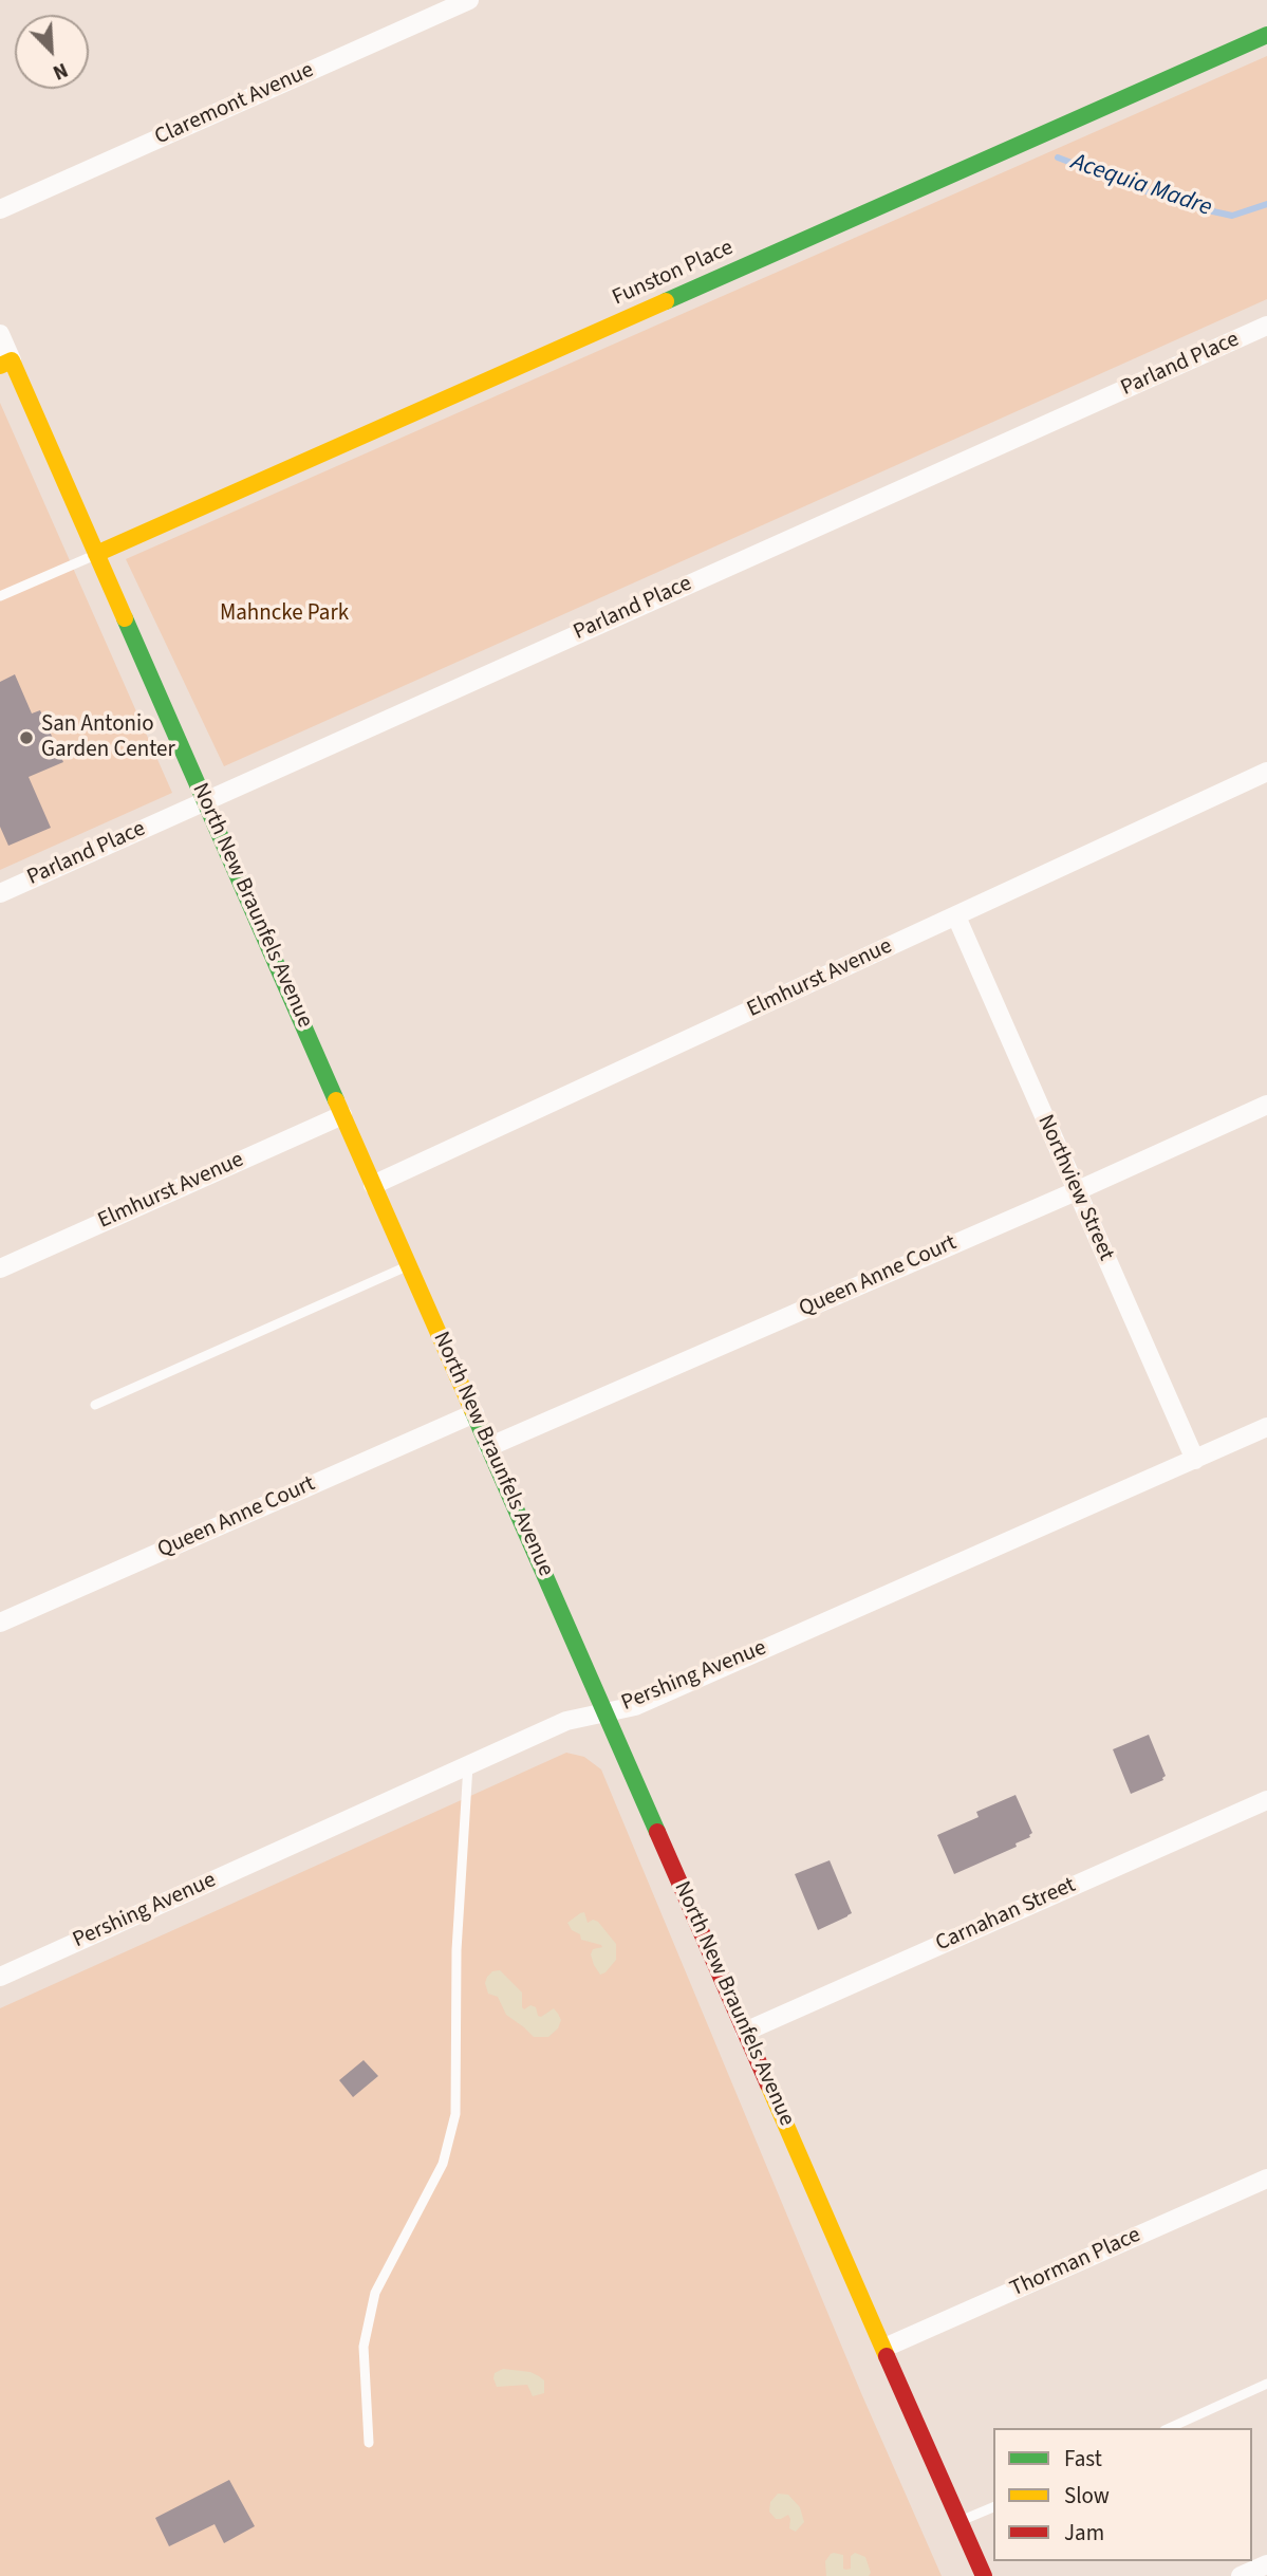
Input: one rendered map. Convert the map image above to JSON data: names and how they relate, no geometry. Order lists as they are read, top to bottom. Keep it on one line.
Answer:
{"streets":{"street":["Claremont Avenue","Funston Place","Parland Place","North New Braunfels Avenue","Elmhurst Avenue","Northview Street","Queen Anne Court","Pershing Avenue","Carnahan Street","Thorman Place"]},"crossings":[["Funston Place","North New Braunfels Avenue"],["Parland Place","North New Braunfels Avenue"],["North New Braunfels Avenue","Elmhurst Avenue"],["North New Braunfels Avenue","Queen Anne Court"],["North New Braunfels Avenue","Pershing Avenue"],["North New Braunfels Avenue","Carnahan Street"],["North New Braunfels Avenue","Thorman Place"],["Elmhurst Avenue","Northview Street"],["Northview Street","Queen Anne Court"],["Northview Street","Pershing Avenue"]],"water":["Acequia Madre"],"parks":["Mahncke Park"],"places":["San Antonio Garden Center"],"legend":["Fast","Slow","Jam"],"north":"bottom right"}
